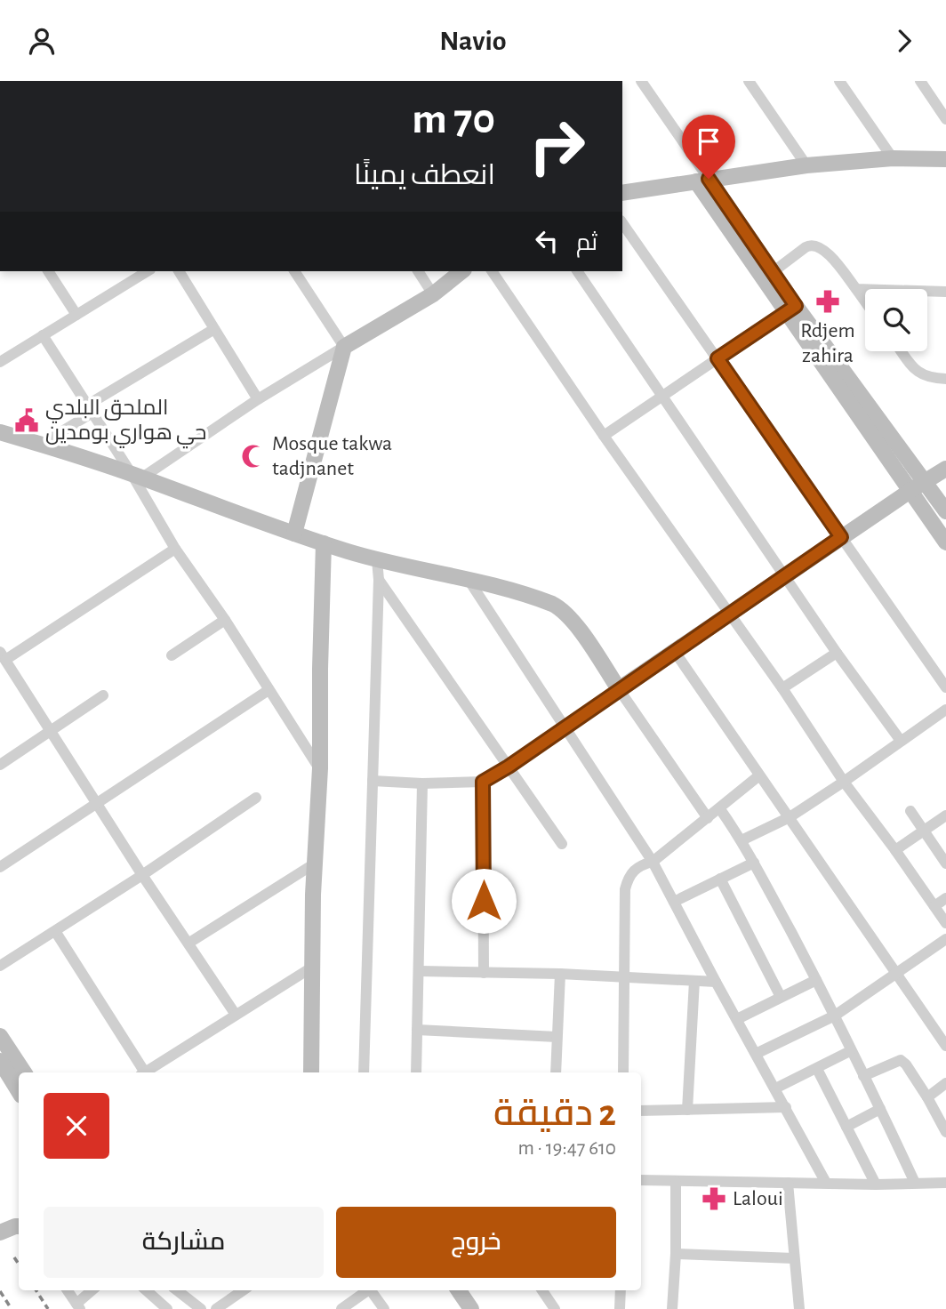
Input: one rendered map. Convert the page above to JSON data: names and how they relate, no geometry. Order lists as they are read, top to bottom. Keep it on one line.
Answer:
{"places":{"pharmacy":["Rdjem zahira","Laloui"],"public building":["الملحق البلدي حي هواري بومدين"],"mosque":["Mosque takwa tadjnanet"]},"page":{"header":"Navio","turn":["70 m","انعطف يمينًا"],"then":"ثم","heading":["2 دقيقة","610 m · 19:47"],"buttons":["خروج","مشاركة"]}}
